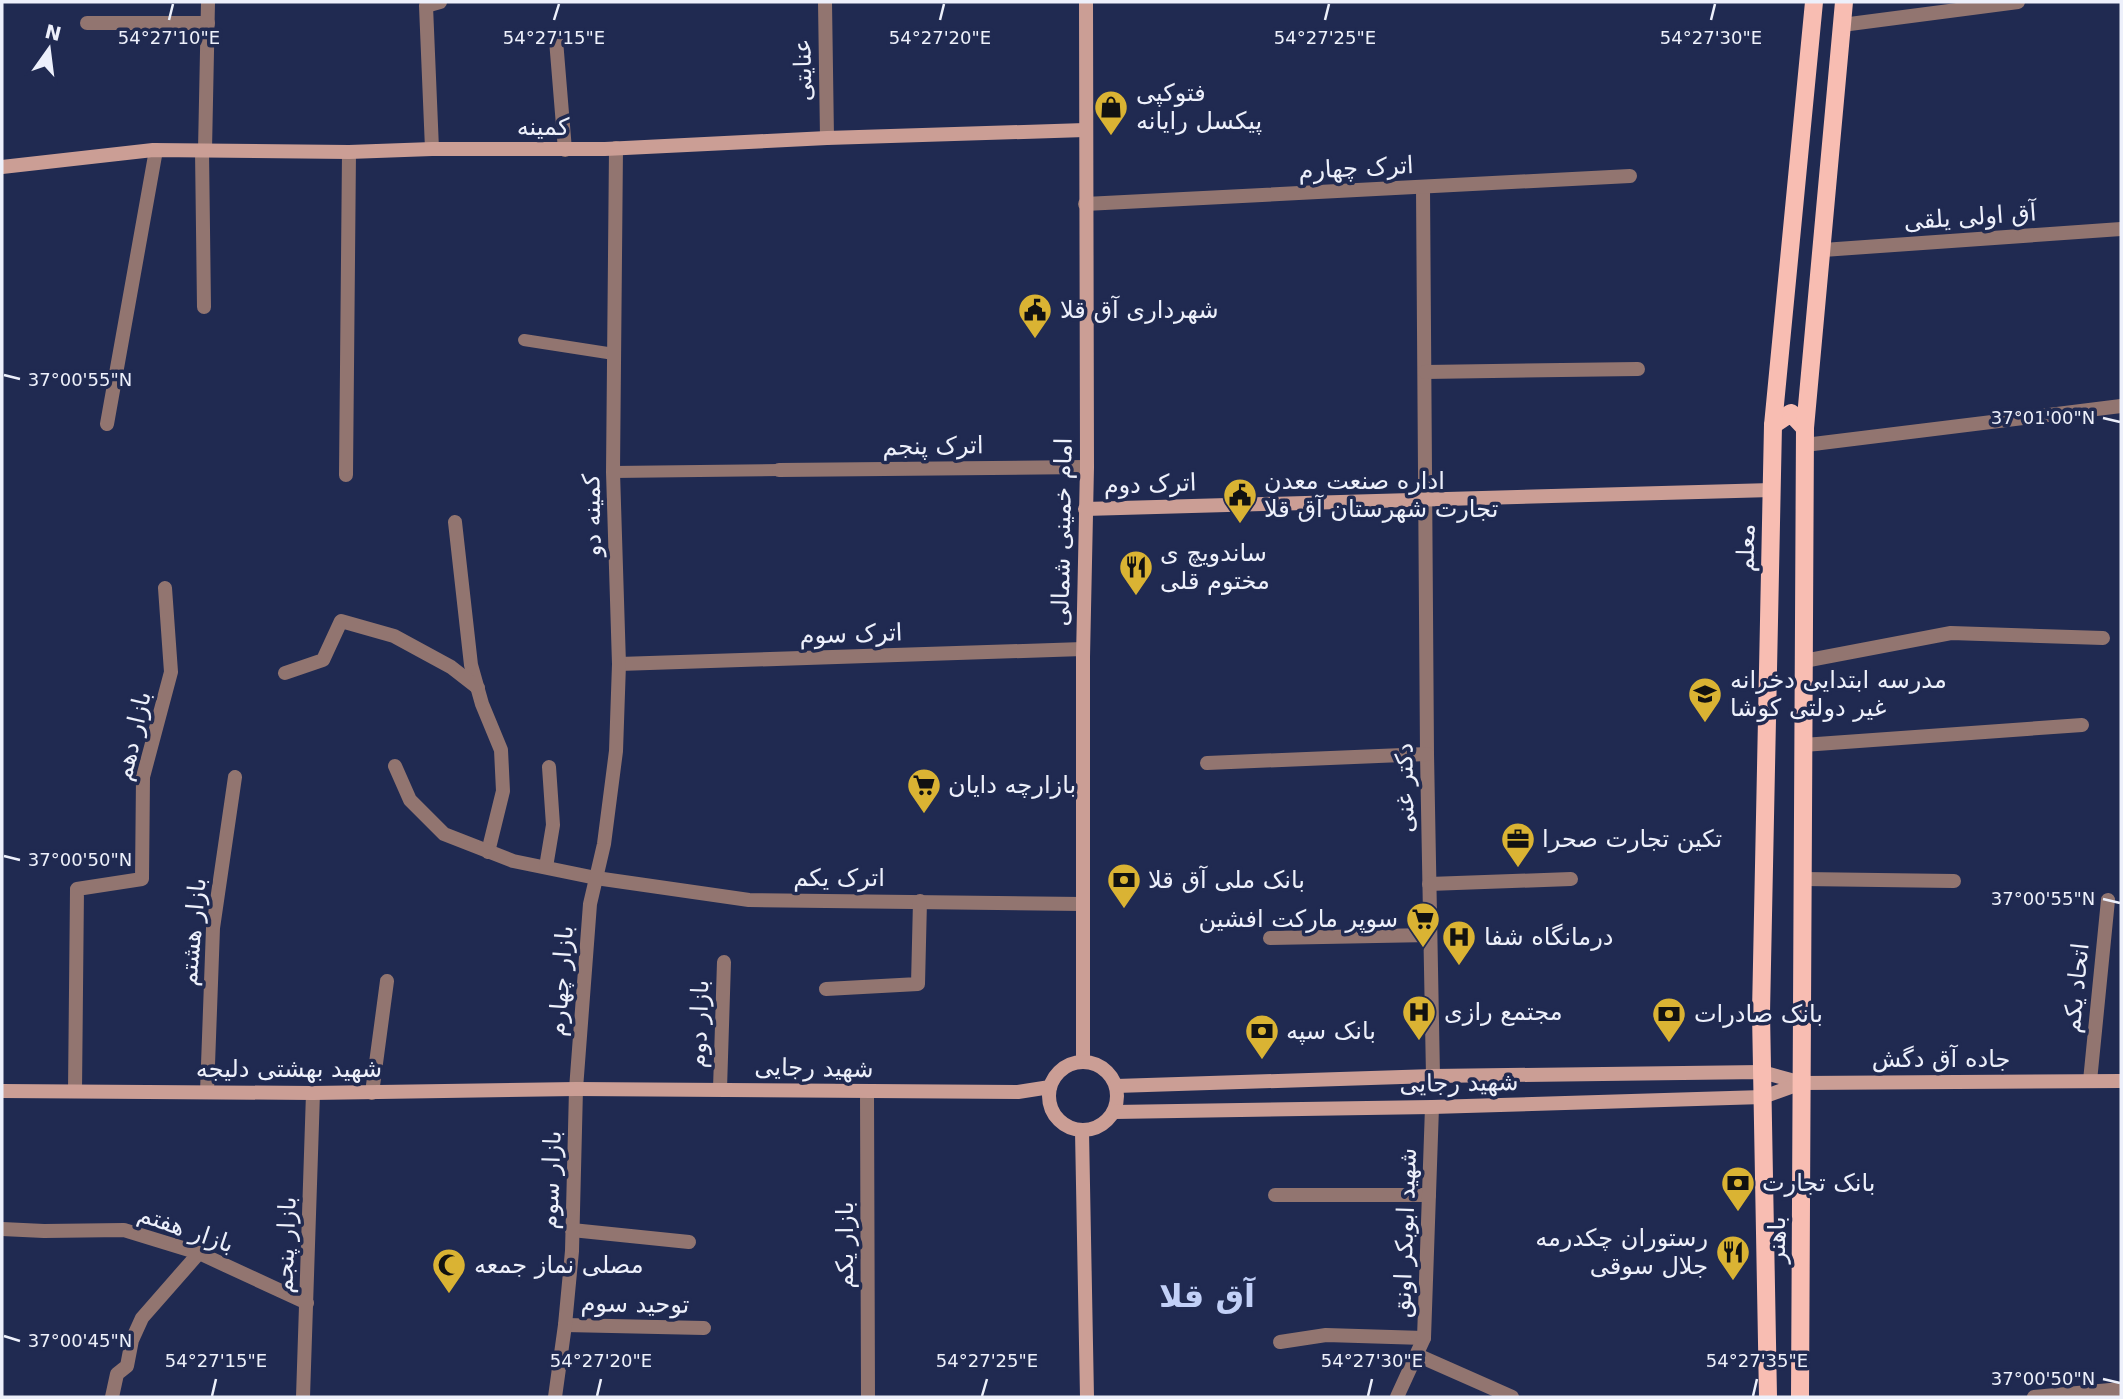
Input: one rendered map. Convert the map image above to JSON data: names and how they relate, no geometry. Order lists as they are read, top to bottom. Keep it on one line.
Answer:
{"streets":{"main road":["کمینه","اترک دوم","امام خمینی شمالی","معلم","جاده آق دگش","شهید رجایی","شهید بهشتی دلیجه","باهنر"],"street":["عنایتی","اترک چهارم","آق اولی یلقی","اترک پنجم","کمینه دو","اترک سوم","بازار دهم","دکتر غنی","اترک یکم","بازار هشتم","بازار چهارم","اتحاد یکم","بازار دوم","بازار سوم","بازار هفتم","شهید ابوبکر اونق","بازار پنجم","بازار یکم","توحید سوم"]},"crossings":[["عنایتی","کمینه"],["کمینه","کمینه دو"],["کمینه","امام خمینی شمالی"],["اترک چهارم","امام خمینی شمالی"],["اترک چهارم","دکتر غنی"],["اترک پنجم","امام خمینی شمالی"],["اترک دوم","امام خمینی شمالی"],["اترک دوم","معلم"],["اترک دوم","دکتر غنی"],["کمینه دو","اترک سوم"],["کمینه دو","اترک یکم"],["کمینه دو","بازار چهارم"],["امام خمینی شمالی","اترک سوم"],["امام خمینی شمالی","اترک یکم"],["امام خمینی شمالی","شهید رجایی"],["معلم","جاده آق دگش"],["معلم","شهید رجایی"],["معلم","باهنر"],["بازار دهم","شهید بهشتی دلیجه"],["دکتر غنی","شهید رجایی"],["اترک یکم","بازار چهارم"],["بازار هشتم","شهید بهشتی دلیجه"],["بازار چهارم","شهید رجایی"],["بازار چهارم","شهید بهشتی دلیجه"],["بازار چهارم","بازار سوم"],["اتحاد یکم","جاده آق دگش"],["بازار دوم","شهید رجایی"],["جاده آق دگش","شهید رجایی"],["جاده آق دگش","باهنر"],["شهید رجایی","شهید بهشتی دلیجه"],["شهید رجایی","بازار سوم"],["شهید رجایی","شهید ابوبکر اونق"],["شهید رجایی","باهنر"],["شهید رجایی","بازار یکم"],["شهید بهشتی دلیجه","بازار سوم"],["شهید بهشتی دلیجه","بازار پنجم"],["بازار سوم","توحید سوم"],["بازار هفتم","بازار پنجم"]],"districts":["آق قلا"],"places":{"shop":["فتوکپی پیکسل رایانه"],"public building":["شهرداری آق قلا","اداره صنعت معدن تجارت شهرستان آق قلا"],"restaurant":["ساندویچ ی مختوم قلی","رستوران چکدرمه جلال سوقی"],"school or university":["مدرسه ابتدایی دخرانه غیر دولتی کوشا"],"supermarket":["بازارچه دایان","سوپر مارکت افشین"],"office":["تکین تجارت صحرا"],"bank":["بانک ملی آق قلا","بانک صادرات","بانک سپه","بانک تجارت"],"hospital":["درمانگاه شفا","مجتمع رازی"],"mosque":["مصلی نماز جمعه"]},"north":"top","coordinates":["54°27'10\"E","54°27'15\"E","54°27'20\"E","54°27'25\"E","54°27'30\"E","37°00'55\"N","37°01'00\"N","37°00'50\"N","37°00'45\"N","54°27'35\"E"]}
